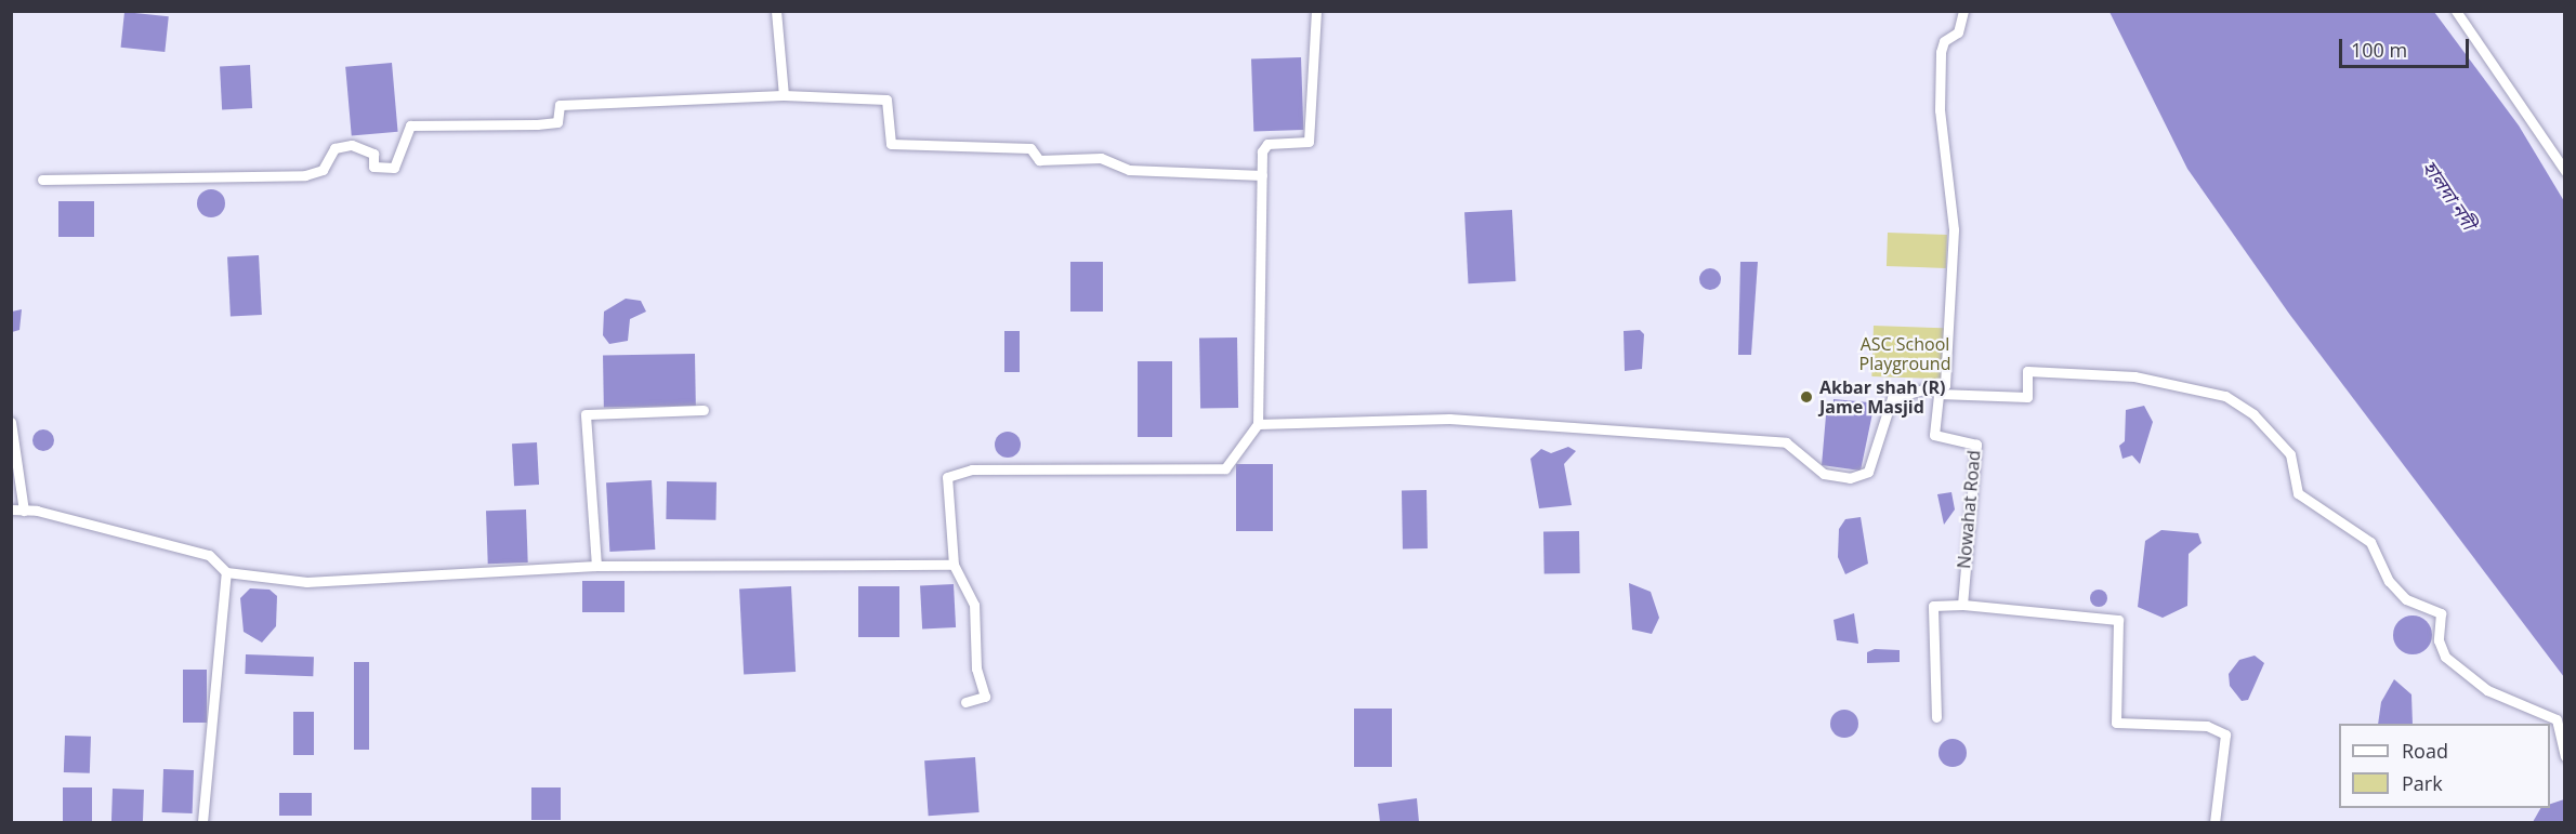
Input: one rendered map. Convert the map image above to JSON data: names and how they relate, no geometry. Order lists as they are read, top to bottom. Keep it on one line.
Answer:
{"streets":{"street":["Nowahat Road"]},"water":["হালদা নদী"],"parks":["ASC School Playground"],"places":["Akbar shah (R) Jame Masjid"],"legend":["Road","Park"],"scale_bar":"100 m"}
